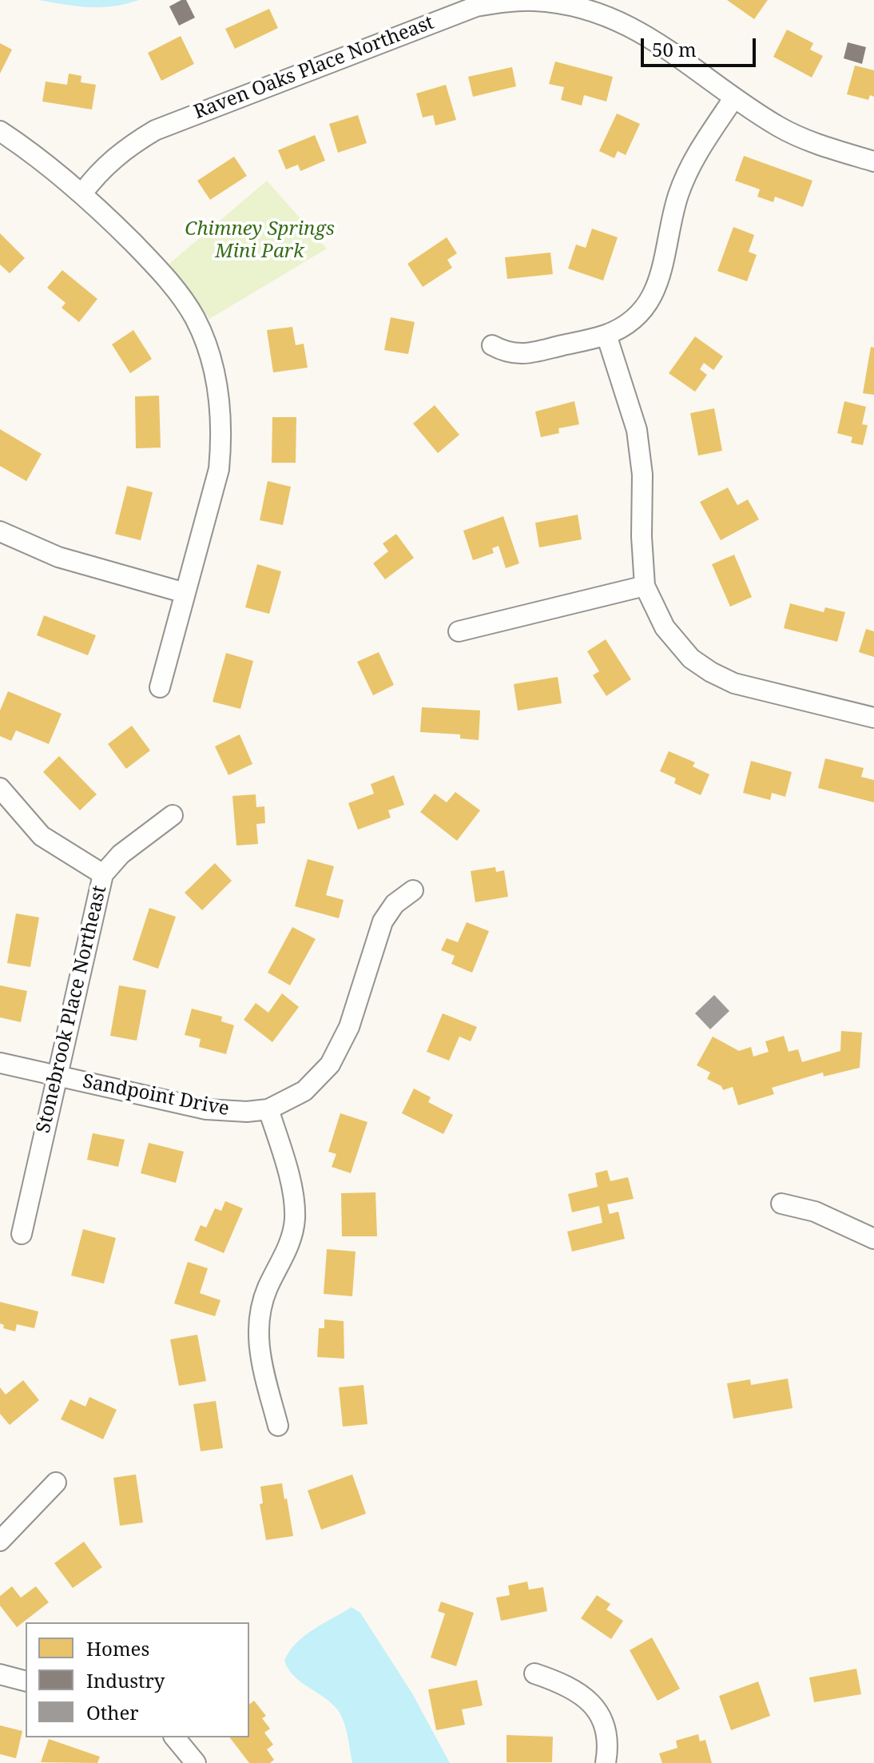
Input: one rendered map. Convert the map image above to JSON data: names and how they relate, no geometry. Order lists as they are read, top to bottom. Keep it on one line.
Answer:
{"streets":{"street":["Raven Oaks Place Northeast","Stonebrook Place Northeast","Sandpoint Drive"]},"crossings":[["Stonebrook Place Northeast","Sandpoint Drive"]],"parks":["Chimney Springs Mini Park"],"legend":["Homes","Industry","Other"],"scale_bar":"50 m"}
